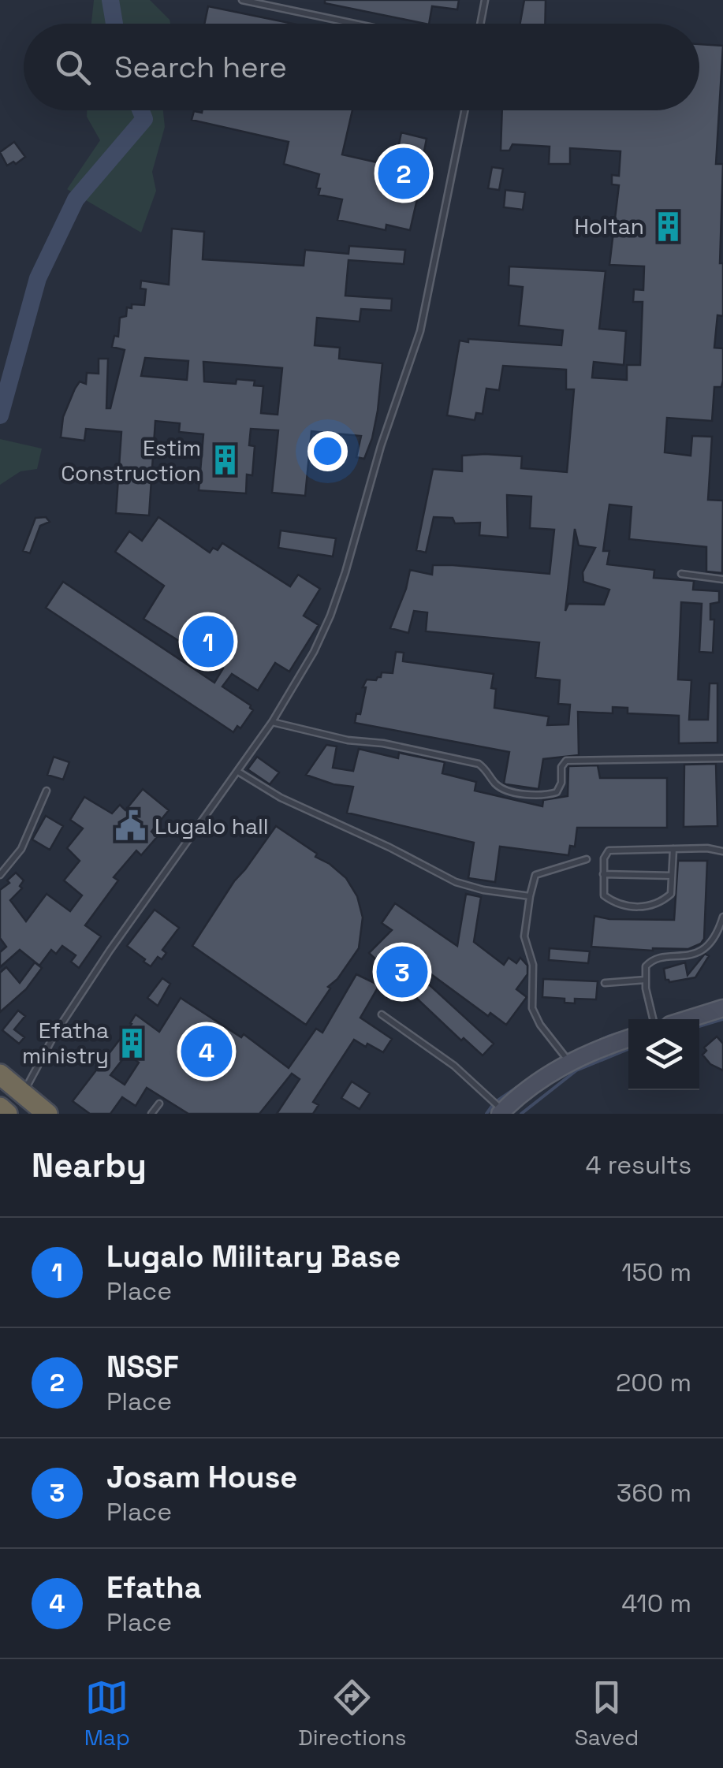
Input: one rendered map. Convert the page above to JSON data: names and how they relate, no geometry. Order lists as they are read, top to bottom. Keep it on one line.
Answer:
{"places":{"building":["Holtan","Estim Construction","Efatha ministry"],"public building":["Lugalo hall"]},"page":{"search":"Search here","pins":["2","1","3","4"],"heading":["Nearby","4 results"],"list":[{"mark":"1","name":"Lugalo Military Base","note":"Place","value":"150 m"},{"mark":"2","name":"NSSF","note":"Place","value":"200 m"},{"mark":"3","name":"Josam House","note":"Place","value":"360 m"},{"mark":"4","name":"Efatha","note":"Place","value":"410 m"}],"nav":["Map","Directions","Saved"]}}
